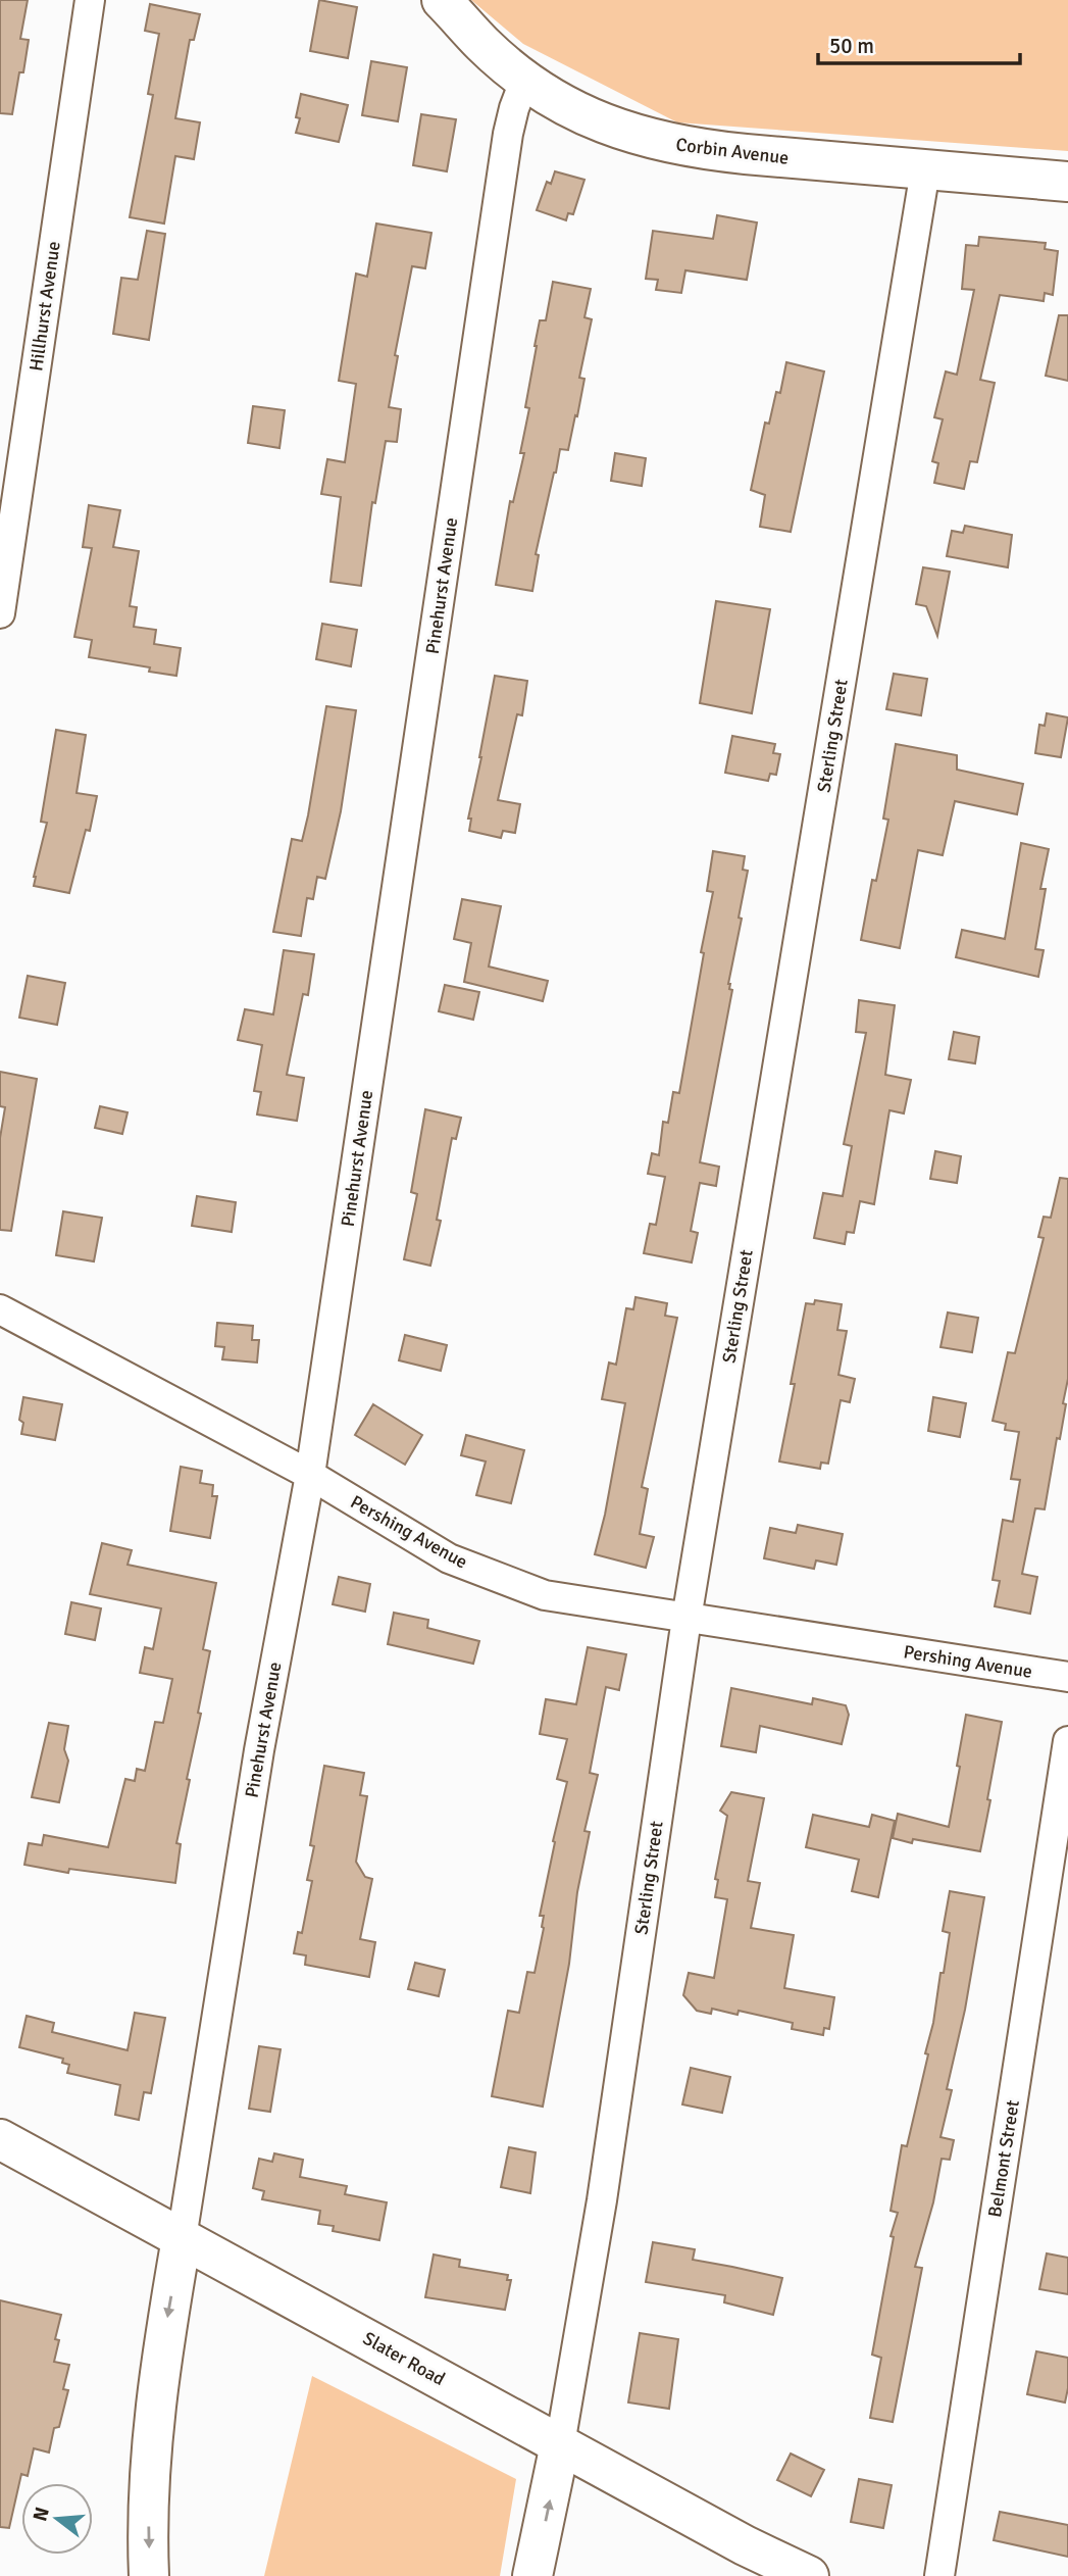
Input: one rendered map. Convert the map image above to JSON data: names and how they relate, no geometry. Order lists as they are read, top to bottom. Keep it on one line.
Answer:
{"streets":{"main road":["Corbin Avenue","Slater Road"],"street":["Hillhurst Avenue","Pinehurst Avenue","Sterling Street","Pershing Avenue","Belmont Street"]},"crossings":[["Corbin Avenue","Pinehurst Avenue"],["Corbin Avenue","Sterling Street"],["Pinehurst Avenue","Pershing Avenue"],["Pinehurst Avenue","Slater Road"],["Sterling Street","Pershing Avenue"],["Sterling Street","Slater Road"]],"scale_bar":"50 m","north":"left"}
